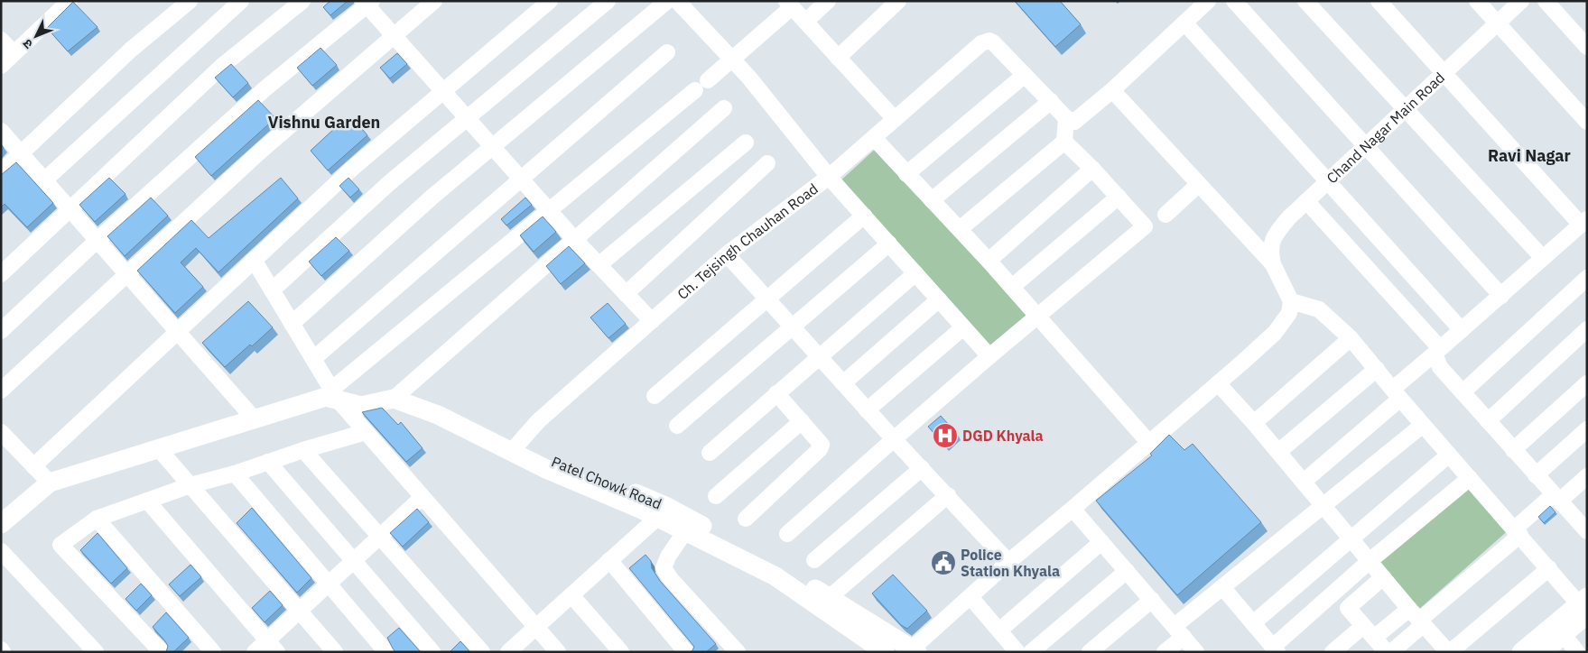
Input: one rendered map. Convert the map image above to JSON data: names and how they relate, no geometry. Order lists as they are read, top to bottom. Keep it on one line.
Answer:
{"streets":{"street":["Chand Nagar Main Road","Ch. Tejsingh Chauhan Road","Patel Chowk Road"]},"crossings":[["Ch. Tejsingh Chauhan Road","Patel Chowk Road"]],"districts":["Vishnu Garden","Ravi Nagar"],"places":{"hospital":["DGD Khyala"],"public building":["Police Station Khyala"]},"north":"bottom left"}
